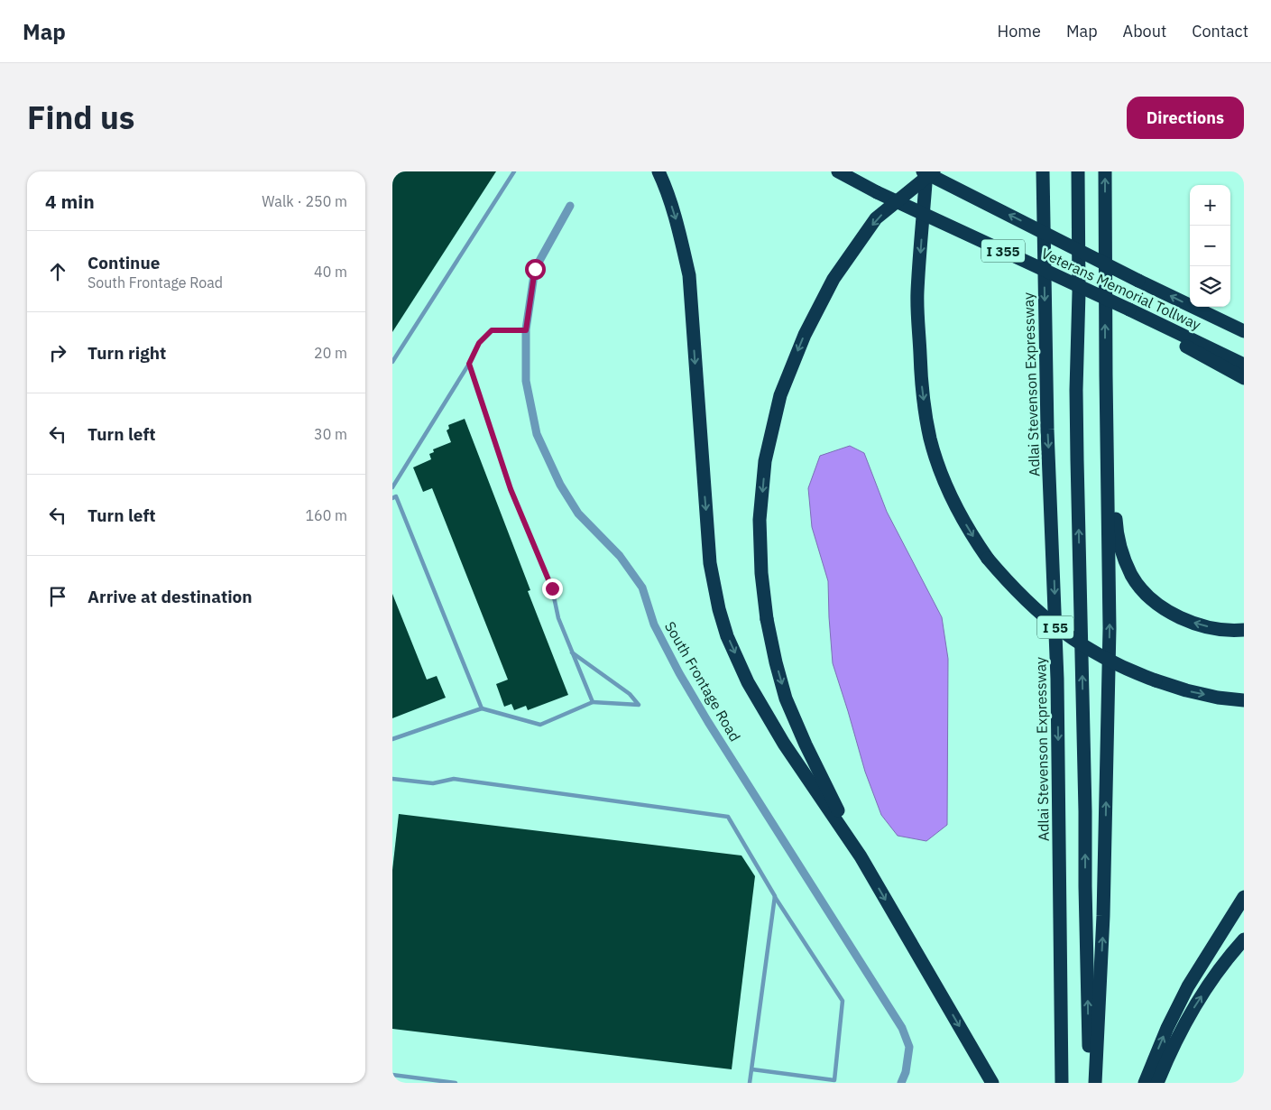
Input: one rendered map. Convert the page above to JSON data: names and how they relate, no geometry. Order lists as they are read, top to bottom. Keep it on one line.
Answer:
{"streets":{"highway":["I 355","Veterans Memorial Tollway","Adlai Stevenson Expressway","I 55"],"street":["South Frontage Road"]},"page":{"header":"Map","nav":["Home","Map","About","Contact"],"title":"Find us","buttons":"Directions","heading":["4 min","Walk · 250 m"],"map_buttons":["+","−"],"list":[["Continue","South Frontage Road","40 m"],["Turn right","20 m"],["Turn left","30 m"],["Turn left","160 m"],"Arrive at destination"]}}
